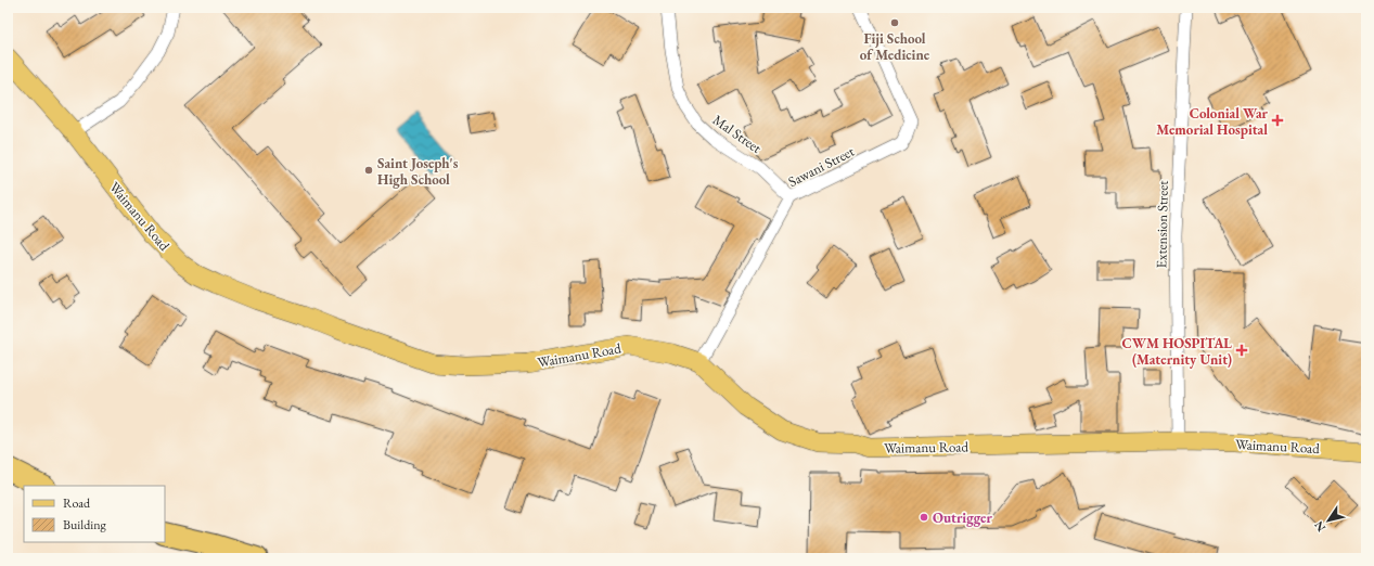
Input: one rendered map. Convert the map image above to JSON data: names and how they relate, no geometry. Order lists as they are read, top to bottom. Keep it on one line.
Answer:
{"streets":{"main road":["Waimanu Road"],"street":["Mal Street","Sawani Street","Extension Street"]},"crossings":[["Mal Street","Sawani Street"],["Sawani Street","Waimanu Road"],["Waimanu Road","Extension Street"]],"places":{"other":["Fiji School of Medicine","Saint Joseph's High School","Outrigger"],"health":["Colonial War Memorial Hospital","CWM HOSPITAL (Maternity Unit)"]},"legend":["Road","Building"],"north":"bottom left"}
